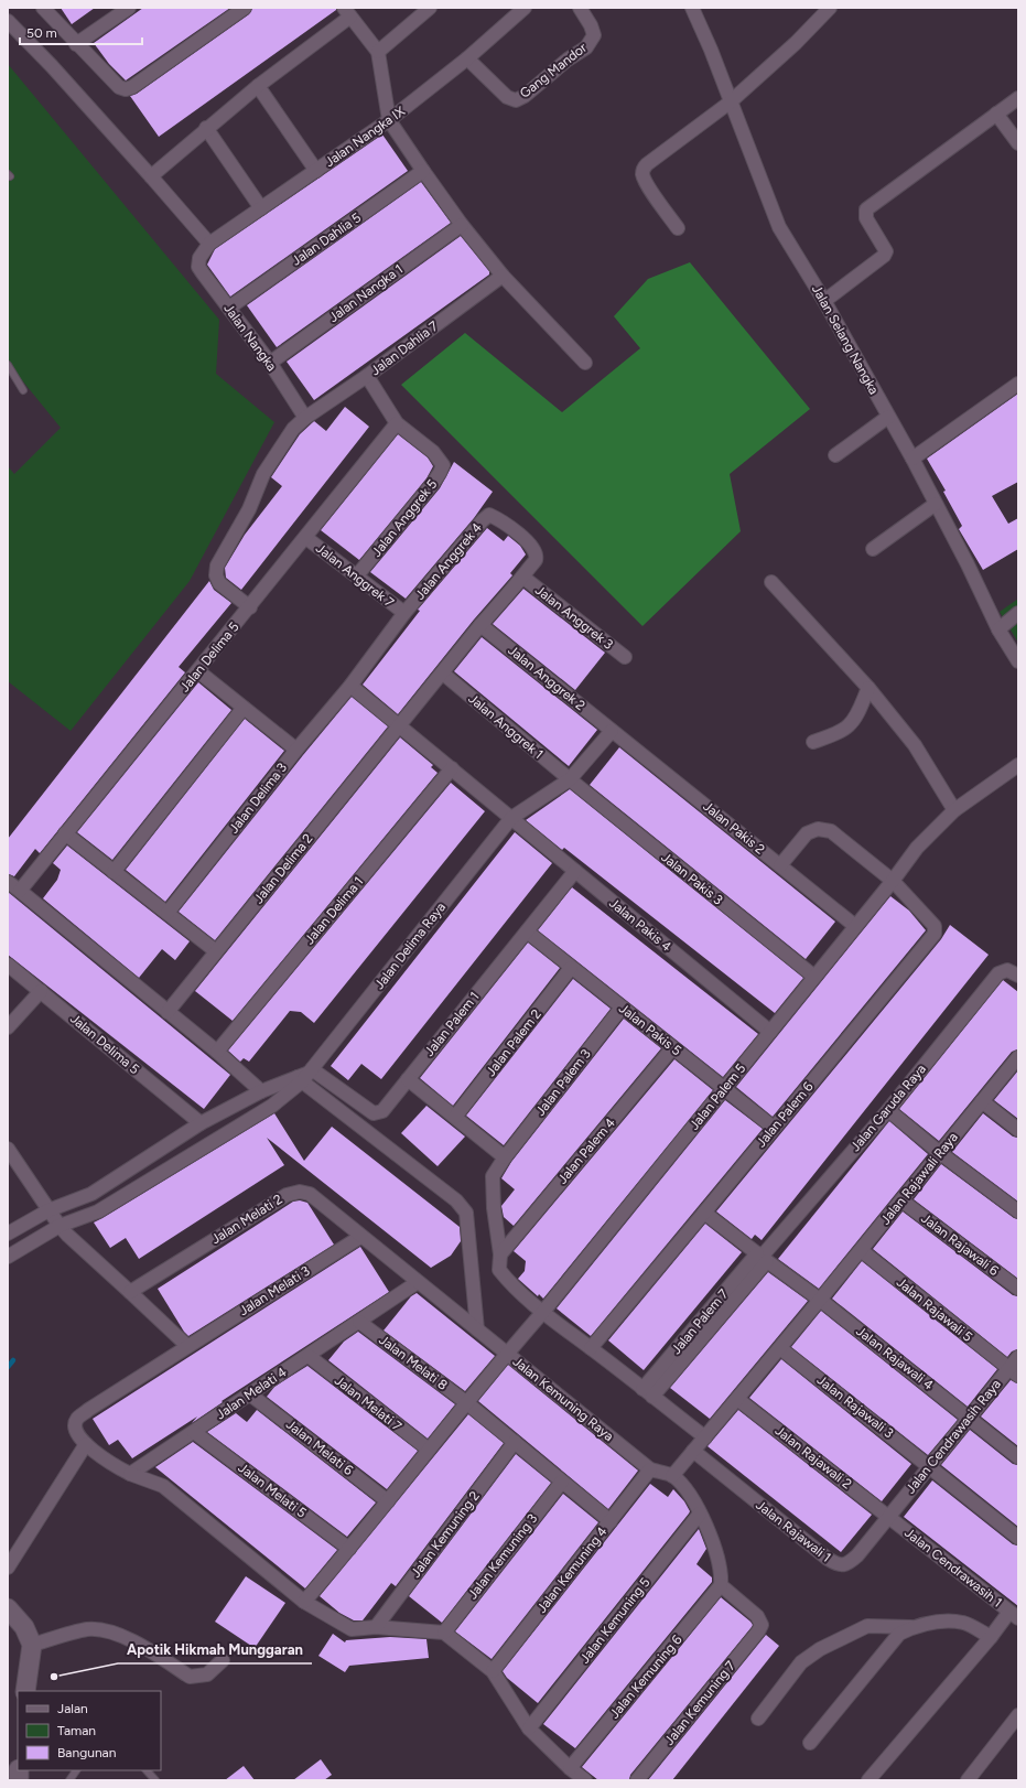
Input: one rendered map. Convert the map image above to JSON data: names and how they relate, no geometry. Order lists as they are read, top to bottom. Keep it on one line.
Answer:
{"streets":{"street":["Gang Mandor","Jalan Nangka IX","Jalan Dahlia 5","Jalan Nangka 1","Jalan Nangka","Jalan Selang Nangka","Jalan Dahlia 7","Jalan Anggrek 5","Jalan Anggrek 4","Jalan Anggrek 7","Jalan Anggrek 3","Jalan Delima 5","Jalan Anggrek 2","Jalan Anggrek 1","Jalan Delima 3","Jalan Pakis 2","Jalan Delima 2","Jalan Pakis 3","Jalan Delima 1","Jalan Pakis 4","Jalan Delima Raya","Jalan Palem 1","Jalan Pakis 5","Jalan Palem 2","Jalan Palem 3","Jalan Palem 5","Jalan Garuda Raya","Jalan Palem 6","Jalan Palem 4","Jalan Rajawali Raya","Jalan Melati 2","Jalan Rajawali 6","Jalan Melati 3","Jalan Rajawali 5","Jalan Palem 7","Jalan Rajawali 4","Jalan Melati 8","Jalan Melati 4","Jalan Kemuning Raya","Jalan Melati 7","Jalan Rajawali 3","Jalan Cendrawasih Raya","Jalan Melati 6","Jalan Rajawali 2","Jalan Melati 5","Jalan Rajawali 1","Jalan Kemuning 2","Jalan Kemuning 3","Jalan Cendrawasih 1","Jalan Kemuning 4","Jalan Kemuning 5","Jalan Kemuning 6","Jalan Kemuning 7"]},"crossings":[["Gang Mandor","Jalan Nangka IX"],["Jalan Nangka IX","Jalan Nangka"],["Jalan Dahlia 5","Jalan Nangka"],["Jalan Nangka 1","Jalan Nangka"],["Jalan Nangka","Jalan Dahlia 7"],["Jalan Dahlia 7","Jalan Delima 5"],["Jalan Anggrek 5","Jalan Anggrek 7"],["Jalan Anggrek 5","Jalan Delima 5"],["Jalan Anggrek 4","Jalan Anggrek 7"],["Jalan Anggrek 4","Jalan Anggrek 3"],["Jalan Anggrek 4","Jalan Anggrek 2"],["Jalan Anggrek 4","Jalan Anggrek 1"],["Jalan Anggrek 4","Jalan Delima 3"],["Jalan Anggrek 4","Jalan Delima 2"],["Jalan Anggrek 4","Jalan Pakis 4"],["Jalan Anggrek 7","Jalan Delima 5"],["Jalan Anggrek 2","Jalan Pakis 2"],["Jalan Anggrek 2","Jalan Delima Raya"],["Jalan Anggrek 1","Jalan Pakis 3"],["Jalan Anggrek 1","Jalan Delima Raya"],["Jalan Delima 3","Jalan Pakis 4"],["Jalan Pakis 2","Jalan Delima Raya"],["Jalan Pakis 2","Jalan Palem 5"],["Jalan Pakis 2","Jalan Palem 6"],["Jalan Delima 2","Jalan Pakis 4"],["Jalan Pakis 3","Jalan Delima Raya"],["Jalan Pakis 3","Jalan Palem 5"],["Jalan Delima 1","Jalan Pakis 4"],["Jalan Pakis 4","Jalan Delima Raya"],["Jalan Pakis 4","Jalan Palem 1"],["Jalan Pakis 4","Jalan Palem 5"],["Jalan Delima Raya","Jalan Palem 1"],["Jalan Palem 1","Jalan Pakis 5"],["Jalan Pakis 5","Jalan Palem 2"],["Jalan Pakis 5","Jalan Palem 3"],["Jalan Pakis 5","Jalan Palem 5"],["Jalan Pakis 5","Jalan Palem 6"],["Jalan Pakis 5","Jalan Palem 4"],["Jalan Palem 3","Jalan Palem 5"],["Jalan Palem 3","Jalan Palem 6"],["Jalan Palem 3","Jalan Palem 4"],["Jalan Palem 3","Jalan Rajawali Raya"],["Jalan Palem 3","Jalan Palem 7"],["Jalan Palem 5","Jalan Palem 6"],["Jalan Palem 5","Jalan Melati 2"],["Jalan Palem 5","Jalan Kemuning Raya"],["Jalan Garuda Raya","Jalan Palem 7"],["Jalan Garuda Raya","Jalan Rajawali 4"],["Jalan Palem 6","Jalan Rajawali 4"],["Jalan Rajawali Raya","Jalan Rajawali 6"],["Jalan Rajawali Raya","Jalan Rajawali 5"],["Jalan Rajawali Raya","Jalan Rajawali 4"],["Jalan Rajawali Raya","Jalan Kemuning Raya"],["Jalan Rajawali Raya","Jalan Rajawali 3"],["Jalan Rajawali Raya","Jalan Rajawali 2"],["Jalan Rajawali Raya","Jalan Rajawali 1"],["Jalan Melati 2","Jalan Melati 3"],["Jalan Melati 2","Jalan Melati 4"],["Jalan Melati 2","Jalan Kemuning Raya"],["Jalan Rajawali 5","Jalan Cendrawasih Raya"],["Jalan Palem 7","Jalan Rajawali 4"],["Jalan Rajawali 4","Jalan Cendrawasih Raya"],["Jalan Melati 8","Jalan Melati 4"],["Jalan Melati 8","Jalan Kemuning Raya"],["Jalan Melati 8","Jalan Kemuning 2"],["Jalan Melati 8","Jalan Kemuning 3"],["Jalan Melati 8","Jalan Kemuning 4"],["Jalan Melati 4","Jalan Melati 7"],["Jalan Melati 4","Jalan Melati 6"],["Jalan Melati 4","Jalan Melati 5"],["Jalan Kemuning Raya","Jalan Melati 7"],["Jalan Kemuning Raya","Jalan Melati 6"],["Jalan Kemuning Raya","Jalan Melati 5"],["Jalan Kemuning Raya","Jalan Kemuning 4"],["Jalan Rajawali 3","Jalan Cendrawasih Raya"],["Jalan Cendrawasih Raya","Jalan Rajawali 2"],["Jalan Cendrawasih Raya","Jalan Rajawali 1"],["Jalan Cendrawasih Raya","Jalan Cendrawasih 1"],["Jalan Rajawali 2","Jalan Rajawali 1"],["Jalan Rajawali 2","Jalan Cendrawasih 1"],["Jalan Rajawali 1","Jalan Cendrawasih 1"],["Jalan Kemuning 6","Jalan Kemuning 7"]],"places":["Apotik Hikmah Munggaran"],"legend":["Jalan","Taman","Bangunan"],"scale_bar":"50 m"}
